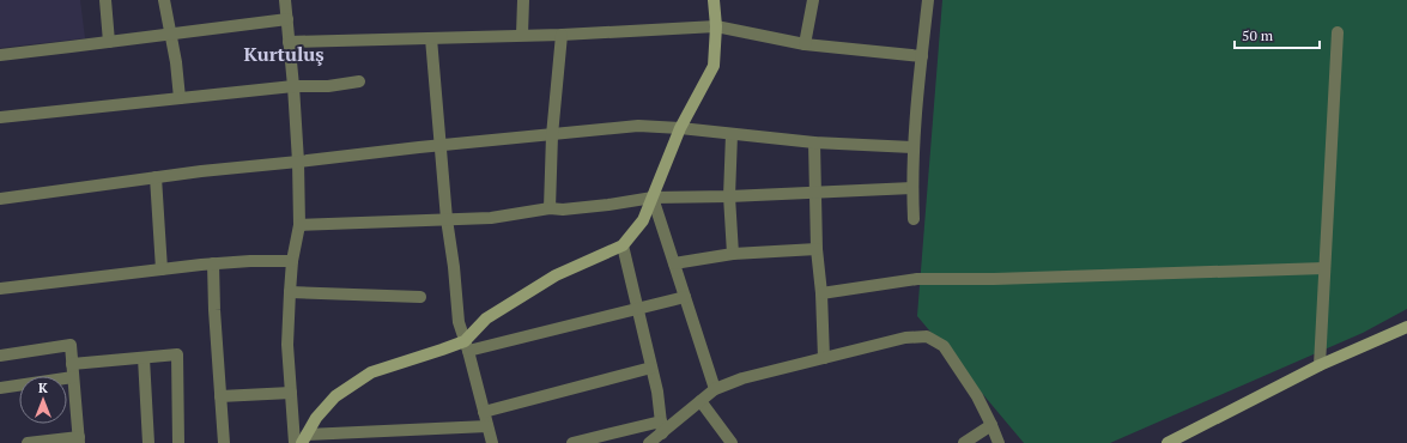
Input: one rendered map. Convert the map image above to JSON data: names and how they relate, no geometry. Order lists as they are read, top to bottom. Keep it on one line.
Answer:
{"districts":["Kurtuluş"],"scale_bar":"50 m","north":"top"}
